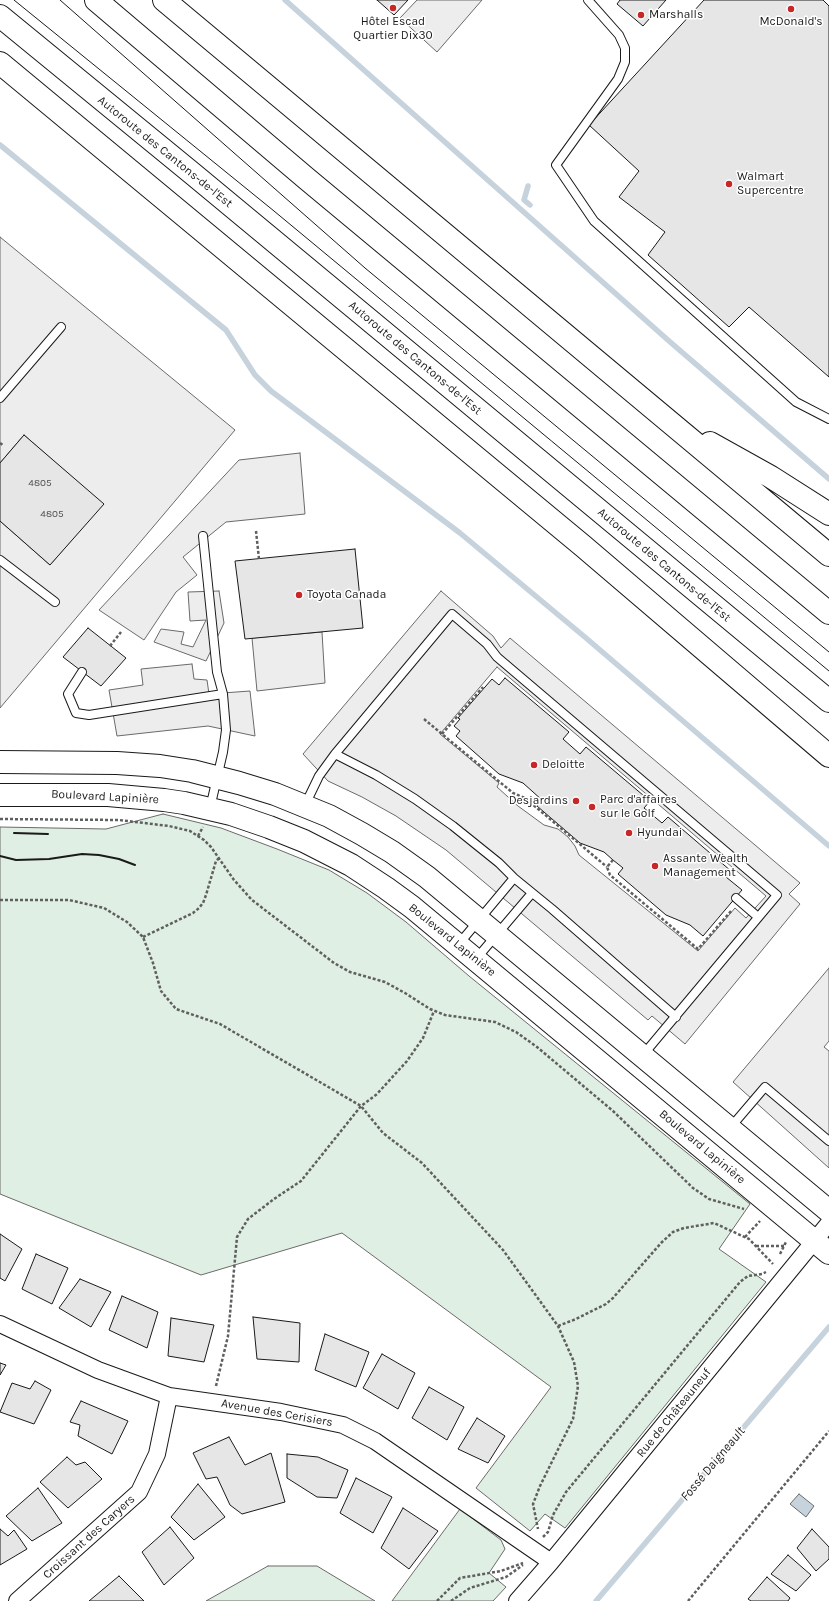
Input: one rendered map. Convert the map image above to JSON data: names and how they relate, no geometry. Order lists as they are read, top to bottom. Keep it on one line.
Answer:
{"streets":{"main road":["Autoroute des Cantons-de-l'Est","Boulevard Lapinière"],"street":["Avenue des Cerisiers","Rue de Châteauneuf","Croissant des Caryers"]},"crossings":[["Boulevard Lapinière","Rue de Châteauneuf"],["Avenue des Cerisiers","Rue de Châteauneuf"],["Avenue des Cerisiers","Croissant des Caryers"]],"water":["Fossé Daigneault"],"places":["Hôtel Escad Quartier Dix30","McDonald's","Marshalls","Walmart Supercentre","Toyota Canada","Deloitte","Desjardins","Parc d'affaires sur le Golf","Hyundai","Assante Wealth Management"],"house_numbers":["4805","4805"]}
